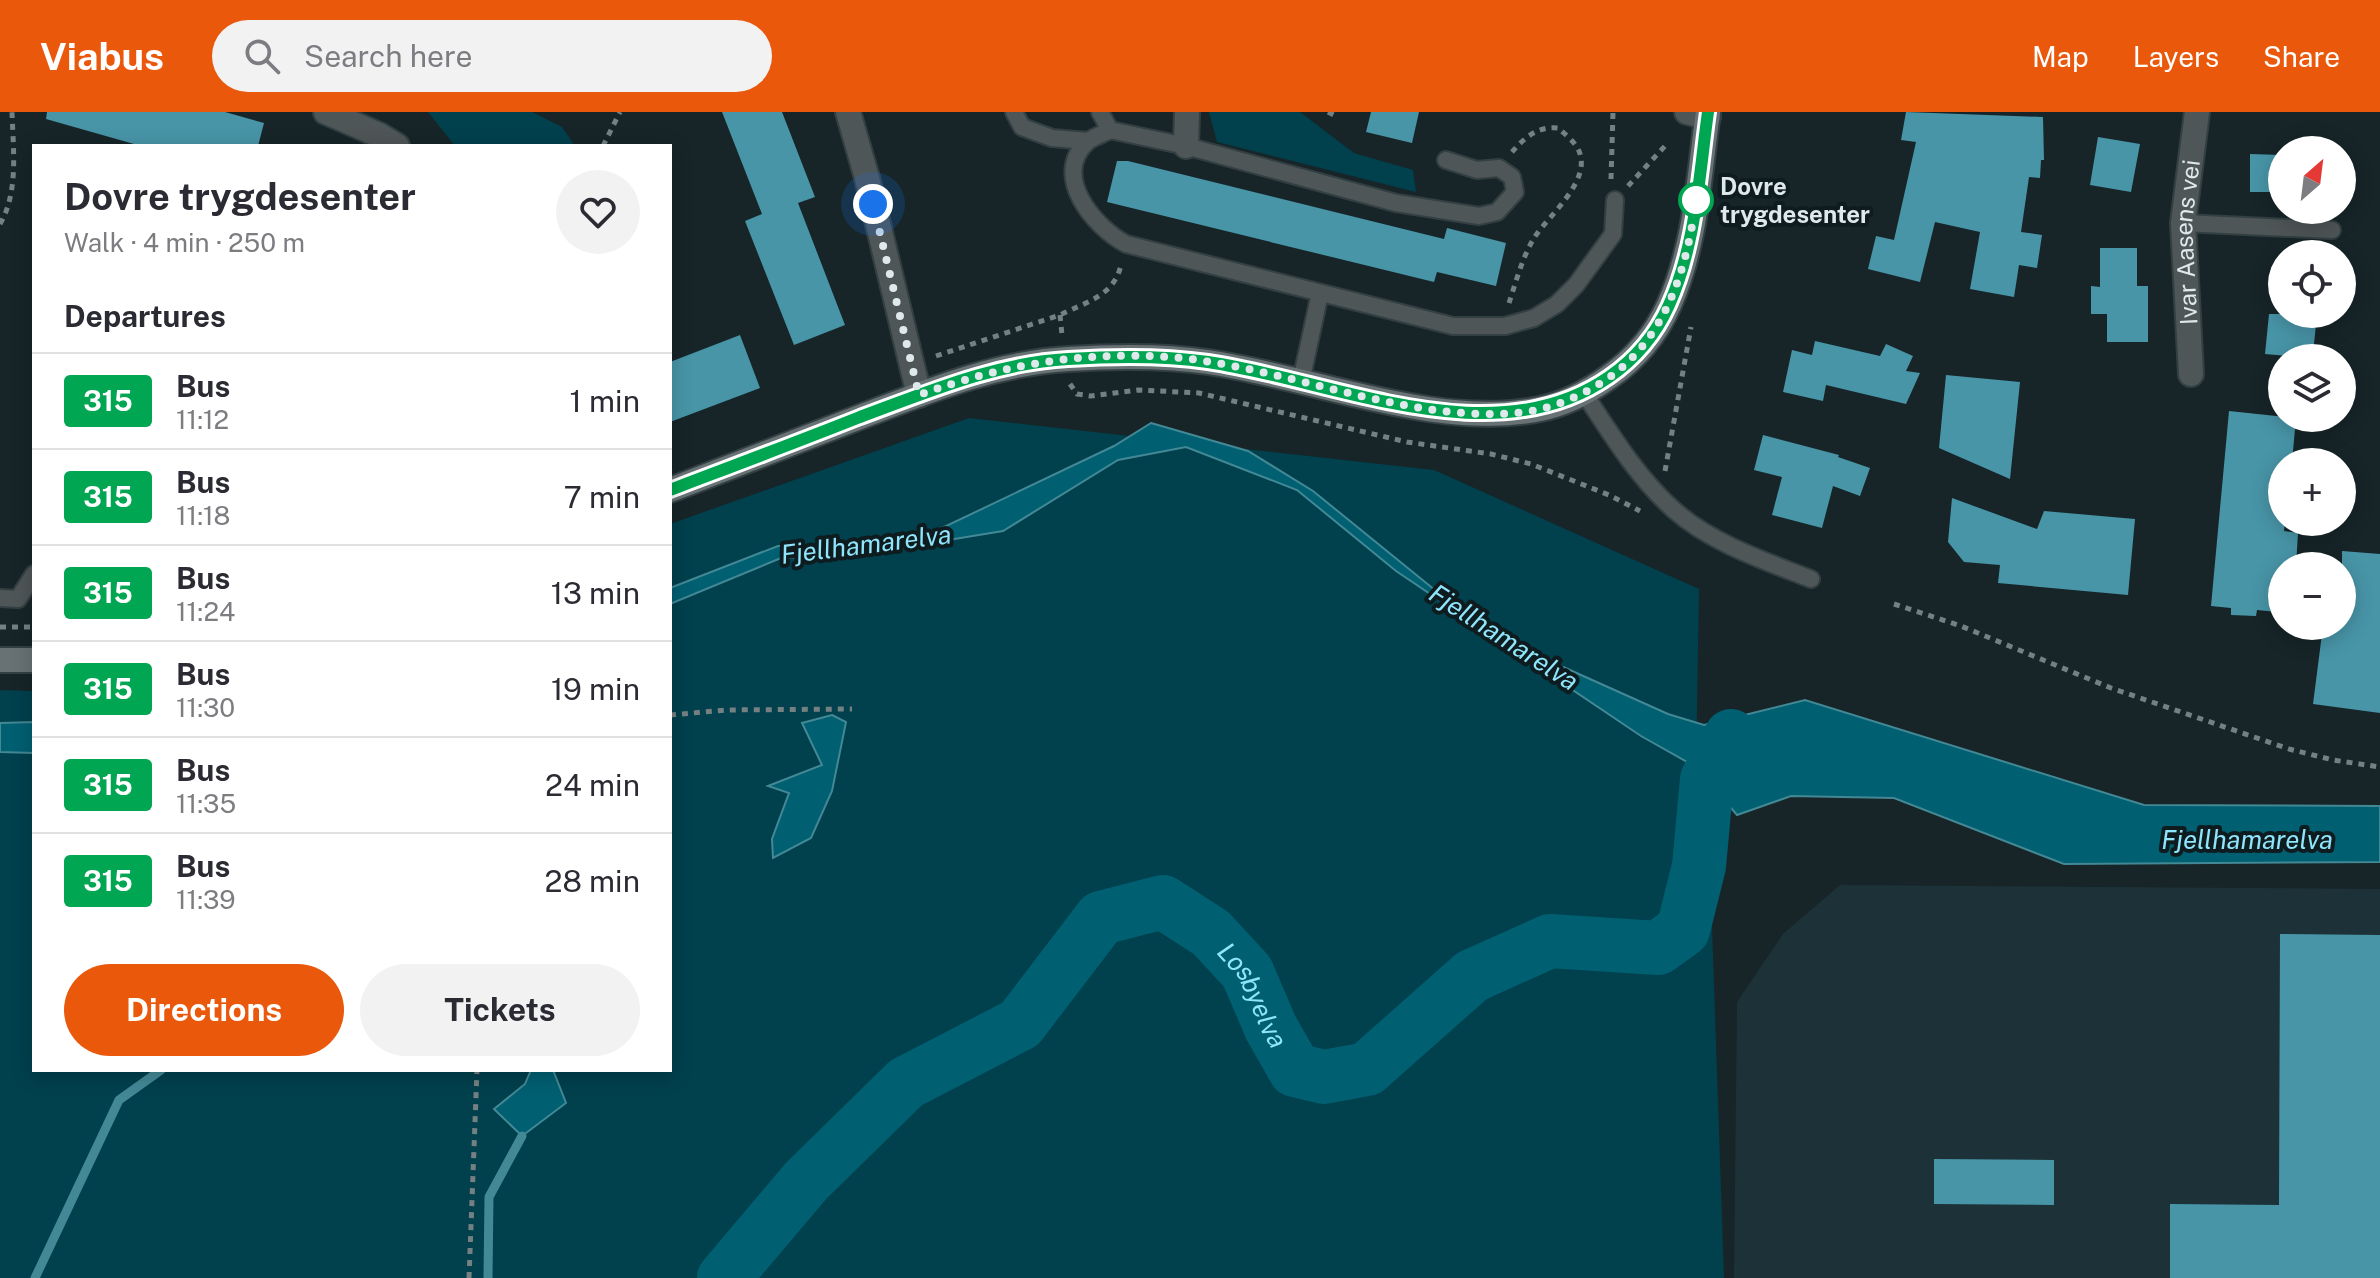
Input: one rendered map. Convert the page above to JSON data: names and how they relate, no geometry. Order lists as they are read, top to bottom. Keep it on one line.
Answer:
{"streets":{"street":["Ivar Aasens vei"]},"water":["Fjellhamarelva","Losbyelva"],"places":["Dovre trygdesenter"],"lines":["bus line 315"],"north":"top right","page":{"header":"Viabus","search":"Search here","nav":["Map","Layers","Share"],"map_buttons":["+","−"],"heading":[["Dovre trygdesenter","Walk · 4 min · 250 m"],"Departures"],"list":[{"mark":"315","name":"Bus","note":"11:12","value":"1 min"},{"mark":"315","name":"Bus","note":"11:18","value":"7 min"},{"mark":"315","name":"Bus","note":"11:24","value":"13 min"},{"mark":"315","name":"Bus","note":"11:30","value":"19 min"},{"mark":"315","name":"Bus","note":"11:35","value":"24 min"},{"mark":"315","name":"Bus","note":"11:39","value":"28 min"}],"buttons":["Directions","Tickets"]}}
